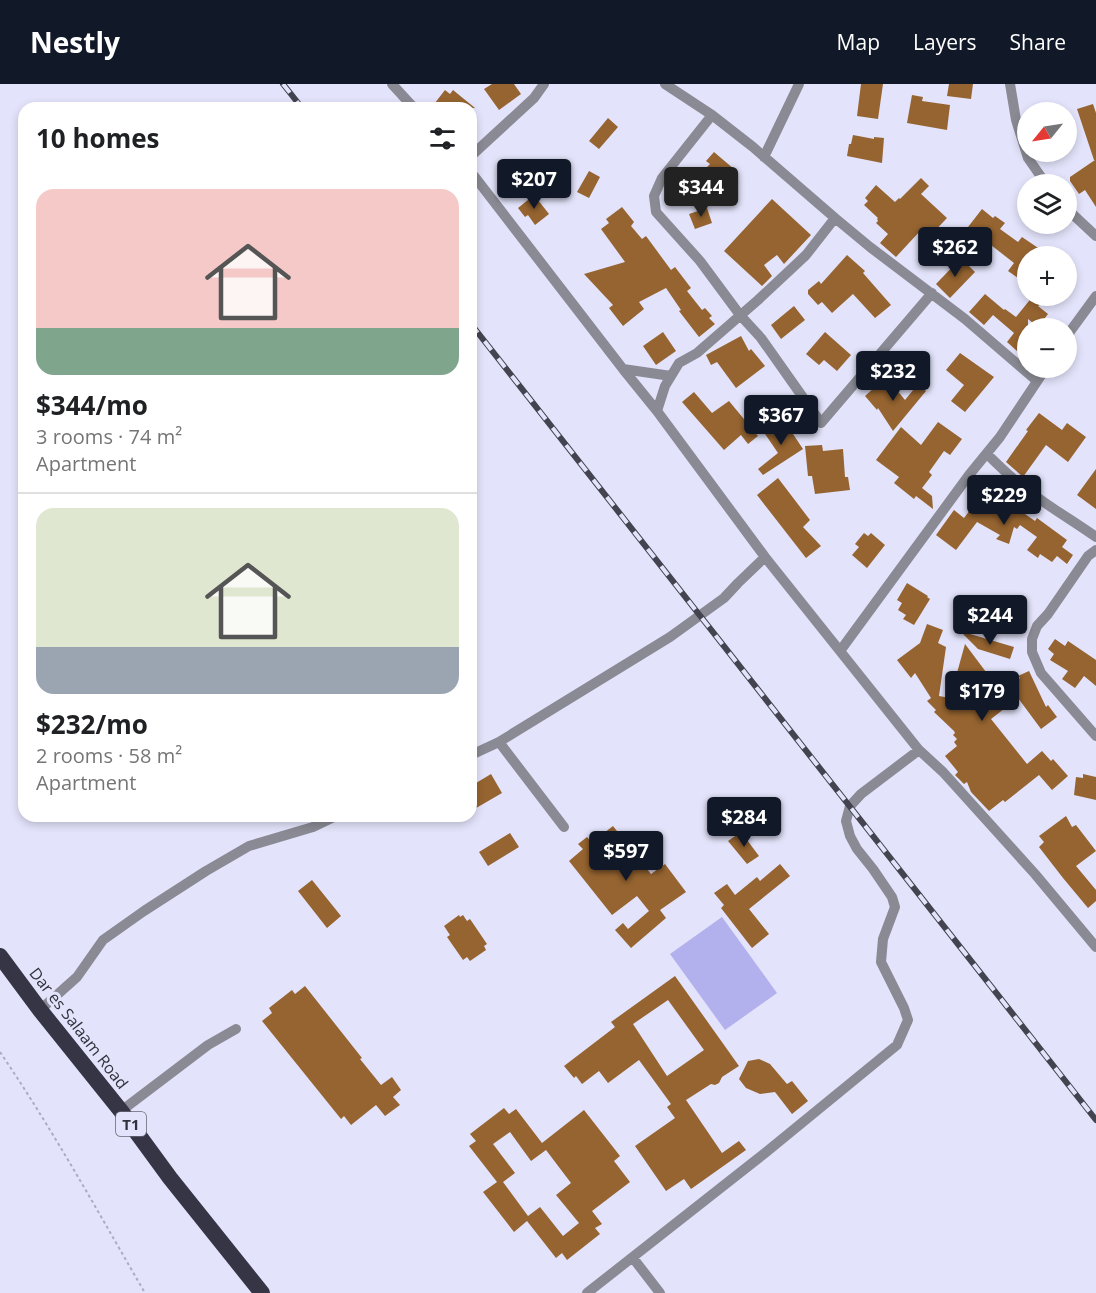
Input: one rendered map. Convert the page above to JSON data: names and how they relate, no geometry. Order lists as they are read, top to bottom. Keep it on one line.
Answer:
{"streets":{"highway":["Dar es Salaam Road","T1"]},"north":"bottom left","page":{"header":"Nestly","nav":["Map","Layers","Share"],"map_buttons":["+","−"],"heading":"10 homes","price":["$207","$344","$262","$232","$367","$229","$244","$179","$284","$597"],"list":[{"name":"$344/mo","note":"3 rooms · 74 m² · Apartment"},{"name":"$232/mo","note":"2 rooms · 58 m² · Apartment"}]}}
